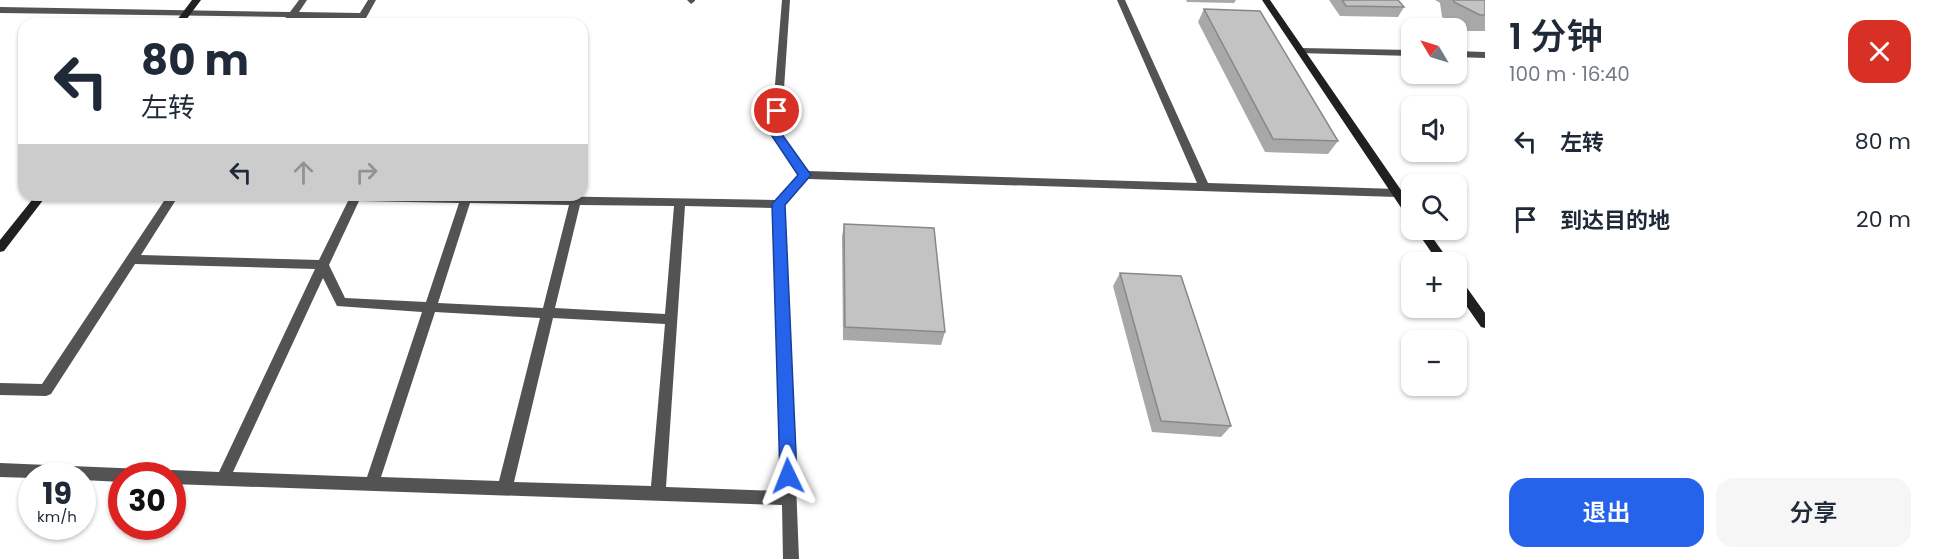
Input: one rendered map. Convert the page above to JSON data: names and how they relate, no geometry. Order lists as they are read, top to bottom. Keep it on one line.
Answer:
{"north":"top left","page":{"heading":["1 分钟","100 m · 16:40"],"map_buttons":["+","−"],"turn":["80 m","左转"],"list":[{"name":"左转","value":"80 m"},{"name":"到达目的地","value":"20 m"}],"speed":"19 km/h","limit":"30","buttons":["退出","分享"]}}
